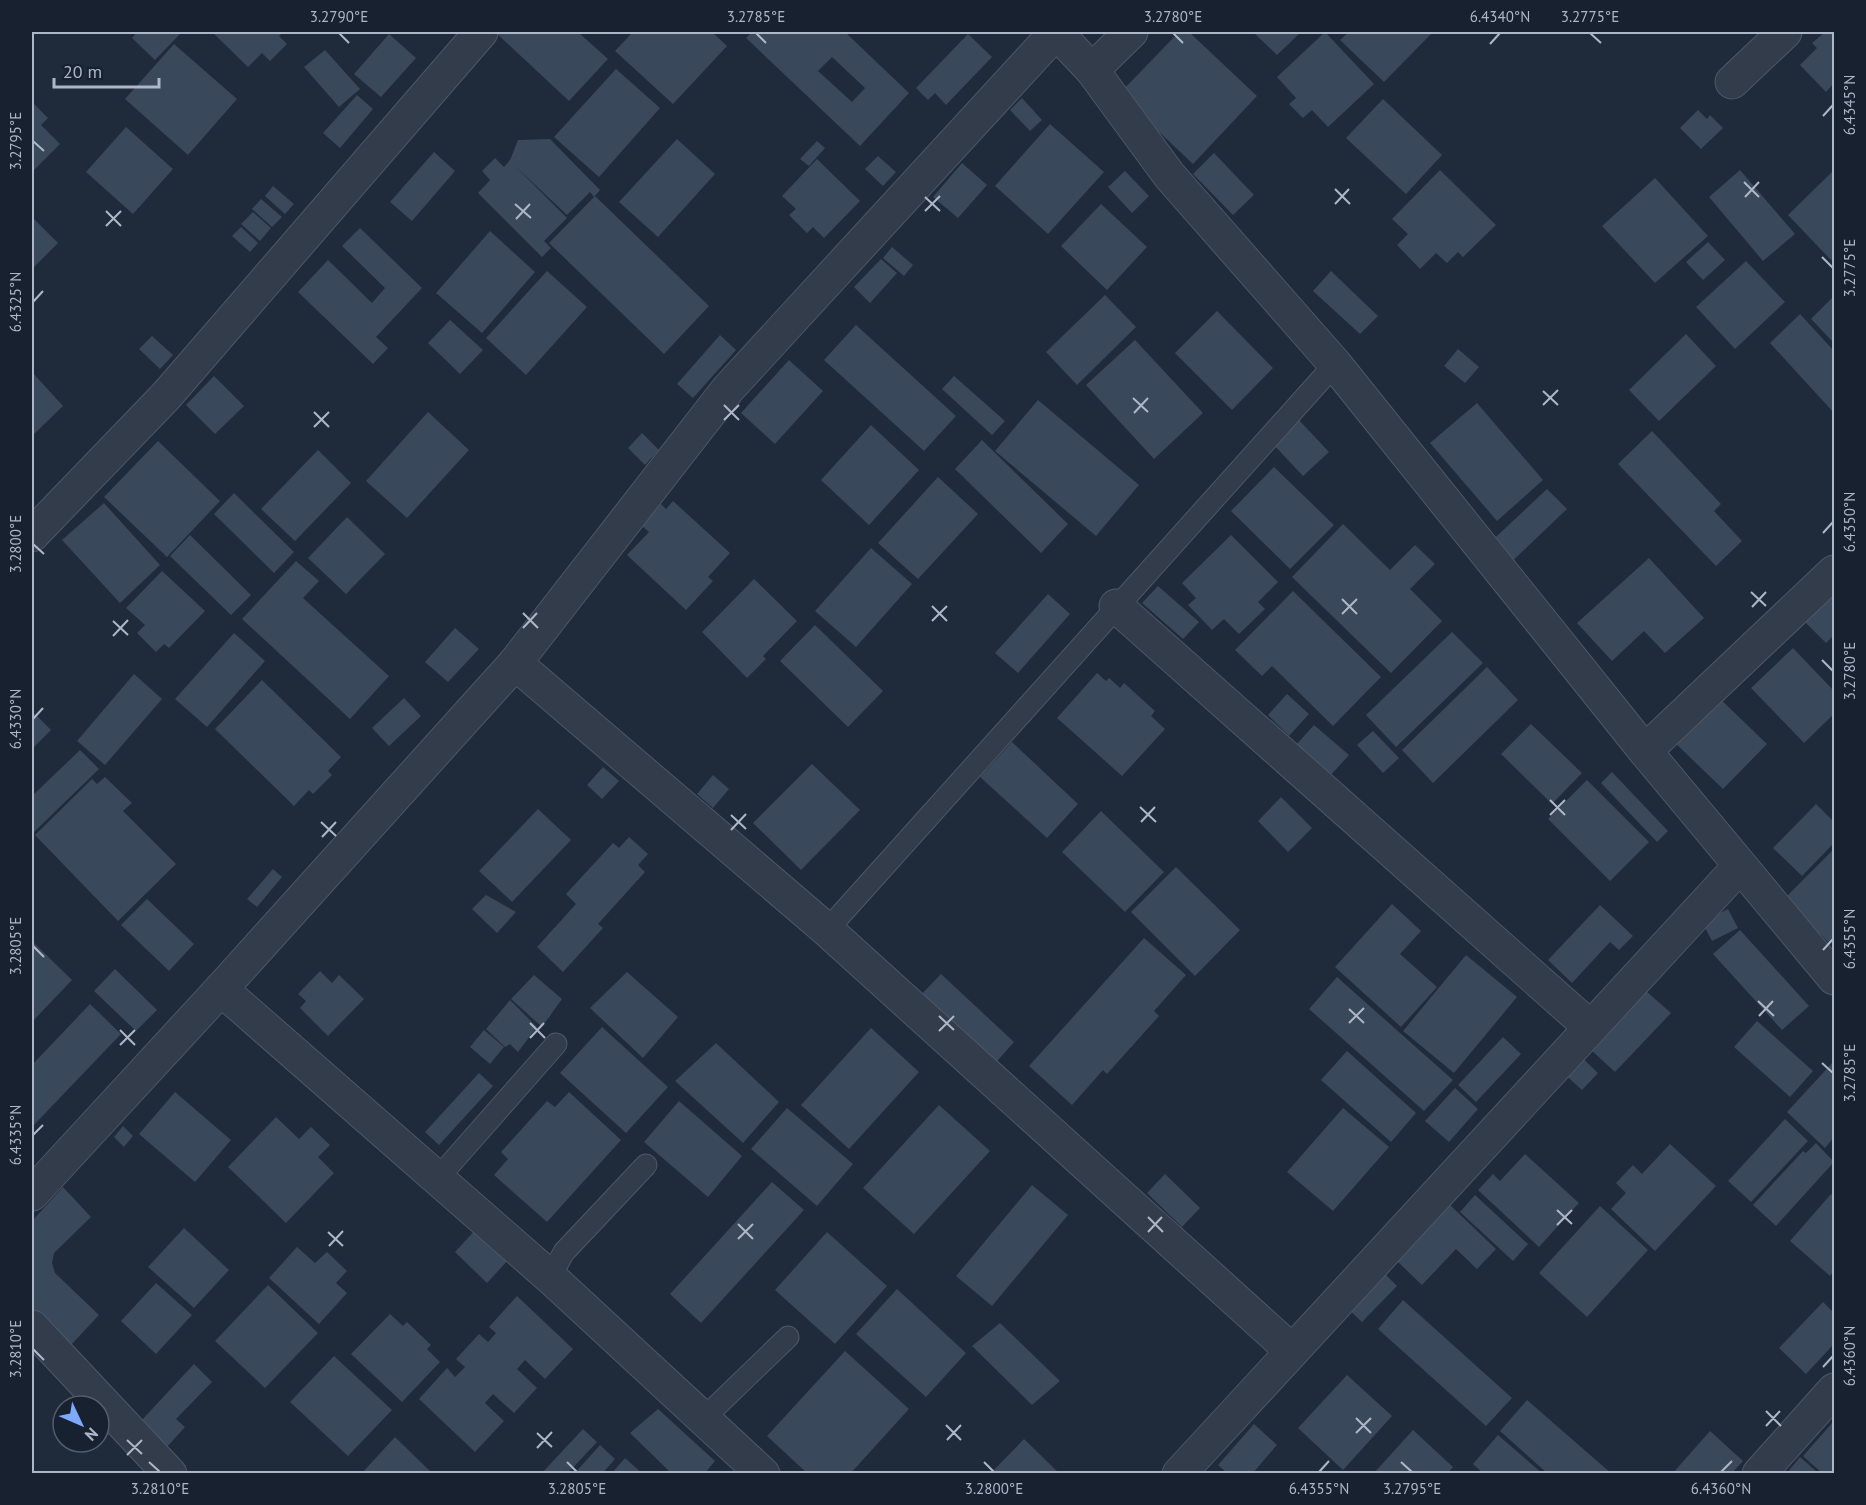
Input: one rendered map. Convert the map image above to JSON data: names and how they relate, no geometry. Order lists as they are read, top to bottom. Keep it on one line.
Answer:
{"scale_bar":"20 m","north":"bottom right","coordinates":["3.2790°E","3.2785°E","3.2780°E","6.4340°N","3.2775°E","6.4345°N","3.2795°E","6.4325°N","6.4350°N","3.2800°E","6.4330°N","6.4355°N","3.2805°E","6.4335°N","3.2810°E","6.4360°N"]}
